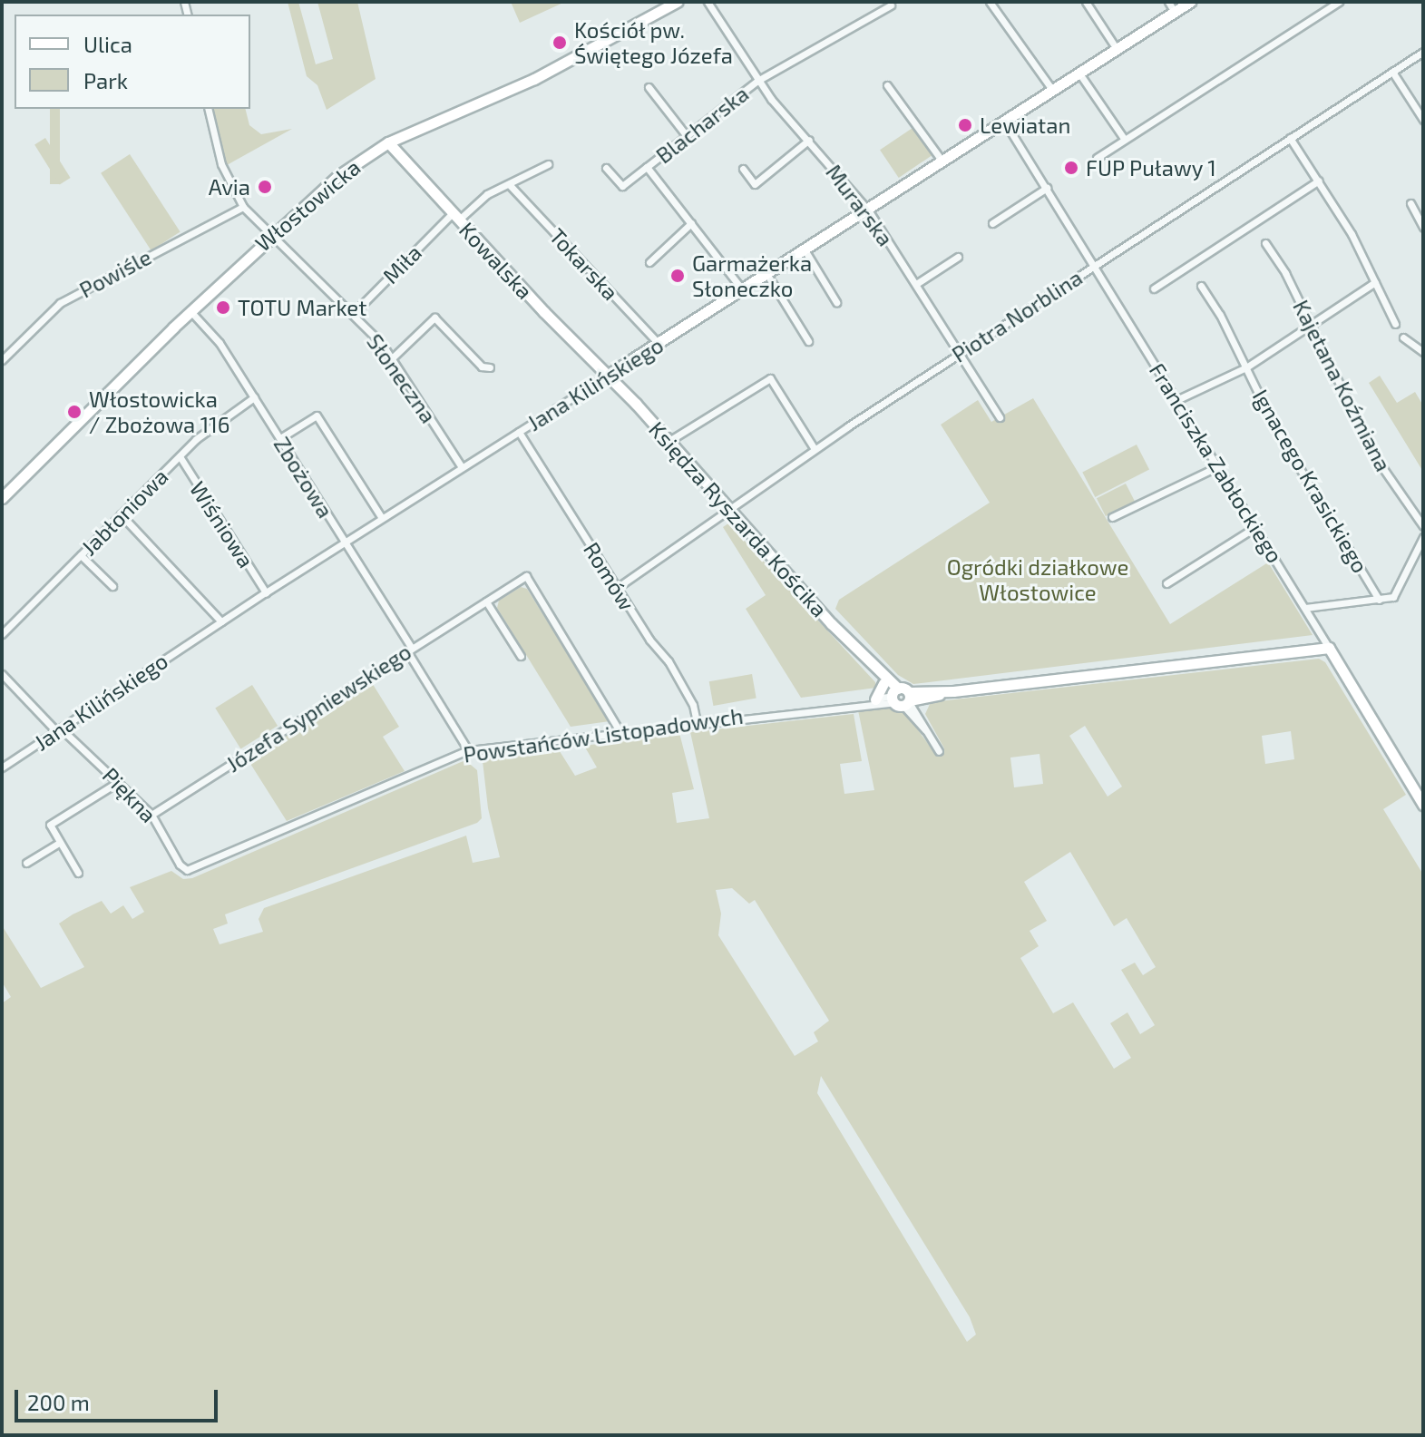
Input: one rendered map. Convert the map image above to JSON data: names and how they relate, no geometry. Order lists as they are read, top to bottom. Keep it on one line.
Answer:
{"streets":{"street":["Blacharska","Włostowicka","Murarska","Kowalska","Miła","Tokarska","Powiśle","Piotra Norblina","Słoneczna","Jana Kilińskiego","Kajetana Koźmiana","Franciszka Zabłockiego","Zbożowa","Ignacego Krasickiego","Jabłoniowa","Księdza Ryszarda Kościka","Wiśniowa","Romów","Józefa Sypniewskiego","Powstańców Listopadowych","Piękna"]},"crossings":[["Blacharska","Murarska"],["Włostowicka","Kowalska"],["Włostowicka","Słoneczna"],["Włostowicka","Zbożowa"],["Murarska","Piotra Norblina"],["Murarska","Jana Kilińskiego"],["Kowalska","Miła"],["Kowalska","Jana Kilińskiego"],["Kowalska","Księdza Ryszarda Kościka"],["Miła","Tokarska"],["Miła","Słoneczna"],["Tokarska","Jana Kilińskiego"],["Powiśle","Słoneczna"],["Piotra Norblina","Franciszka Zabłockiego"],["Piotra Norblina","Księdza Ryszarda Kościka"],["Piotra Norblina","Romów"],["Słoneczna","Jana Kilińskiego"],["Jana Kilińskiego","Franciszka Zabłockiego"],["Jana Kilińskiego","Zbożowa"],["Jana Kilińskiego","Księdza Ryszarda Kościka"],["Jana Kilińskiego","Wiśniowa"],["Jana Kilińskiego","Romów"],["Jana Kilińskiego","Piękna"],["Franciszka Zabłockiego","Powstańców Listopadowych"],["Zbożowa","Jabłoniowa"],["Zbożowa","Józefa Sypniewskiego"],["Zbożowa","Powstańców Listopadowych"],["Jabłoniowa","Wiśniowa"],["Księdza Ryszarda Kościka","Powstańców Listopadowych"],["Romów","Powstańców Listopadowych"],["Józefa Sypniewskiego","Powstańców Listopadowych"],["Józefa Sypniewskiego","Piękna"],["Powstańców Listopadowych","Piękna"]],"parks":["Ogródki działkowe Włostowice"],"places":["Kościół pw. Świętego Józefa","Lewiatan","FUP Puławy 1","Avia","Garmażerka Słoneczko","TOTU Market","Włostowicka / Zbożowa 116"],"legend":["Ulica","Park"],"scale_bar":"200 m"}
